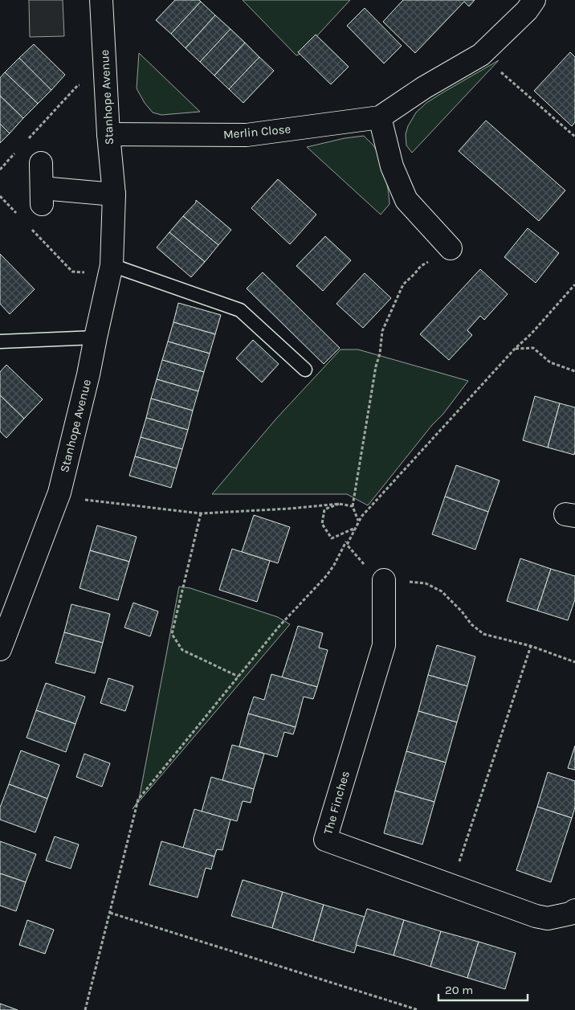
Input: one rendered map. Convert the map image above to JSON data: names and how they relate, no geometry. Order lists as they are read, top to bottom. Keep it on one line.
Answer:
{"streets":{"street":["Stanhope Avenue","Merlin Close","The Finches"]},"crossings":[["Stanhope Avenue","Merlin Close"]],"scale_bar":"20 m"}
